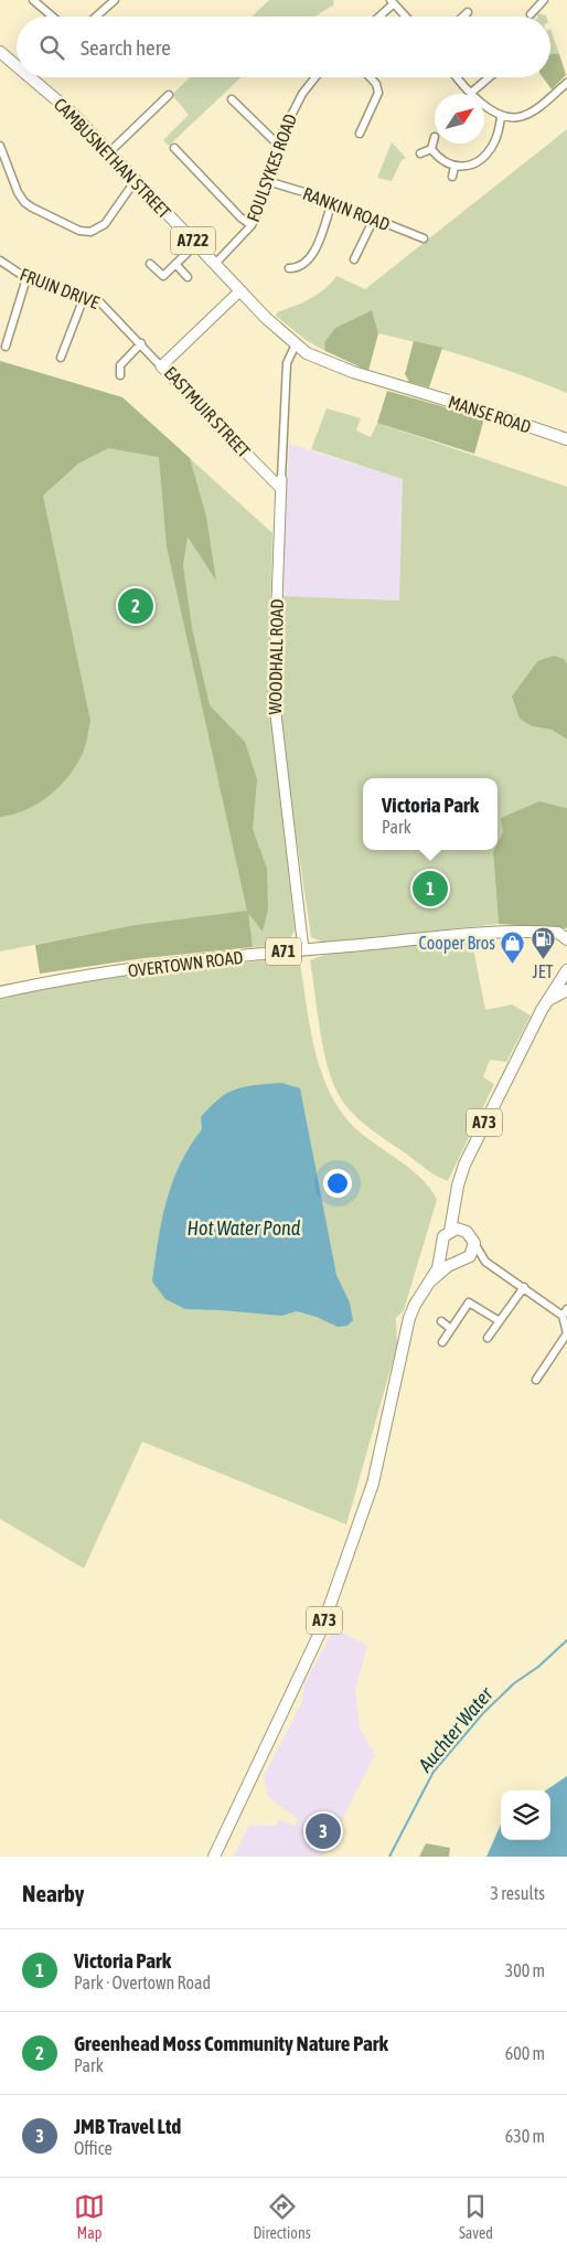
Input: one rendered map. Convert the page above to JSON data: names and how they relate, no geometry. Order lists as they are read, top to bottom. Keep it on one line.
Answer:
{"streets":{"main road":["CAMBUSNETHAN STREET","A722","MANSE ROAD","A71","OVERTOWN ROAD","A73"],"street":["FOULSYKES ROAD","RANKIN ROAD","FRUIN DRIVE","EASTMUIR STREET","WOODHALL ROAD"]},"crossings":[["CAMBUSNETHAN STREET","FOULSYKES ROAD"],["CAMBUSNETHAN STREET","EASTMUIR STREET"],["CAMBUSNETHAN STREET","MANSE ROAD"],["CAMBUSNETHAN STREET","WOODHALL ROAD"],["FOULSYKES ROAD","RANKIN ROAD"],["FRUIN DRIVE","EASTMUIR STREET"],["EASTMUIR STREET","WOODHALL ROAD"],["WOODHALL ROAD","OVERTOWN ROAD"]],"water":["Hot Water Pond","Auchter Water"],"places":{"fuel station":["JET"],"shop":["Cooper Bros"]},"north":"top right","page":{"search":"Search here","pins":["2","1","3"],"popup":["Victoria Park","Park"],"heading":["Nearby","3 results"],"list":[{"mark":"1","name":"Victoria Park","note":"Park · Overtown Road","value":"300 m"},{"mark":"2","name":"Greenhead Moss Community Nature Park","note":"Park","value":"600 m"},{"mark":"3","name":"JMB Travel Ltd","note":"Office","value":"630 m"}],"nav":["Map","Directions","Saved"]}}
